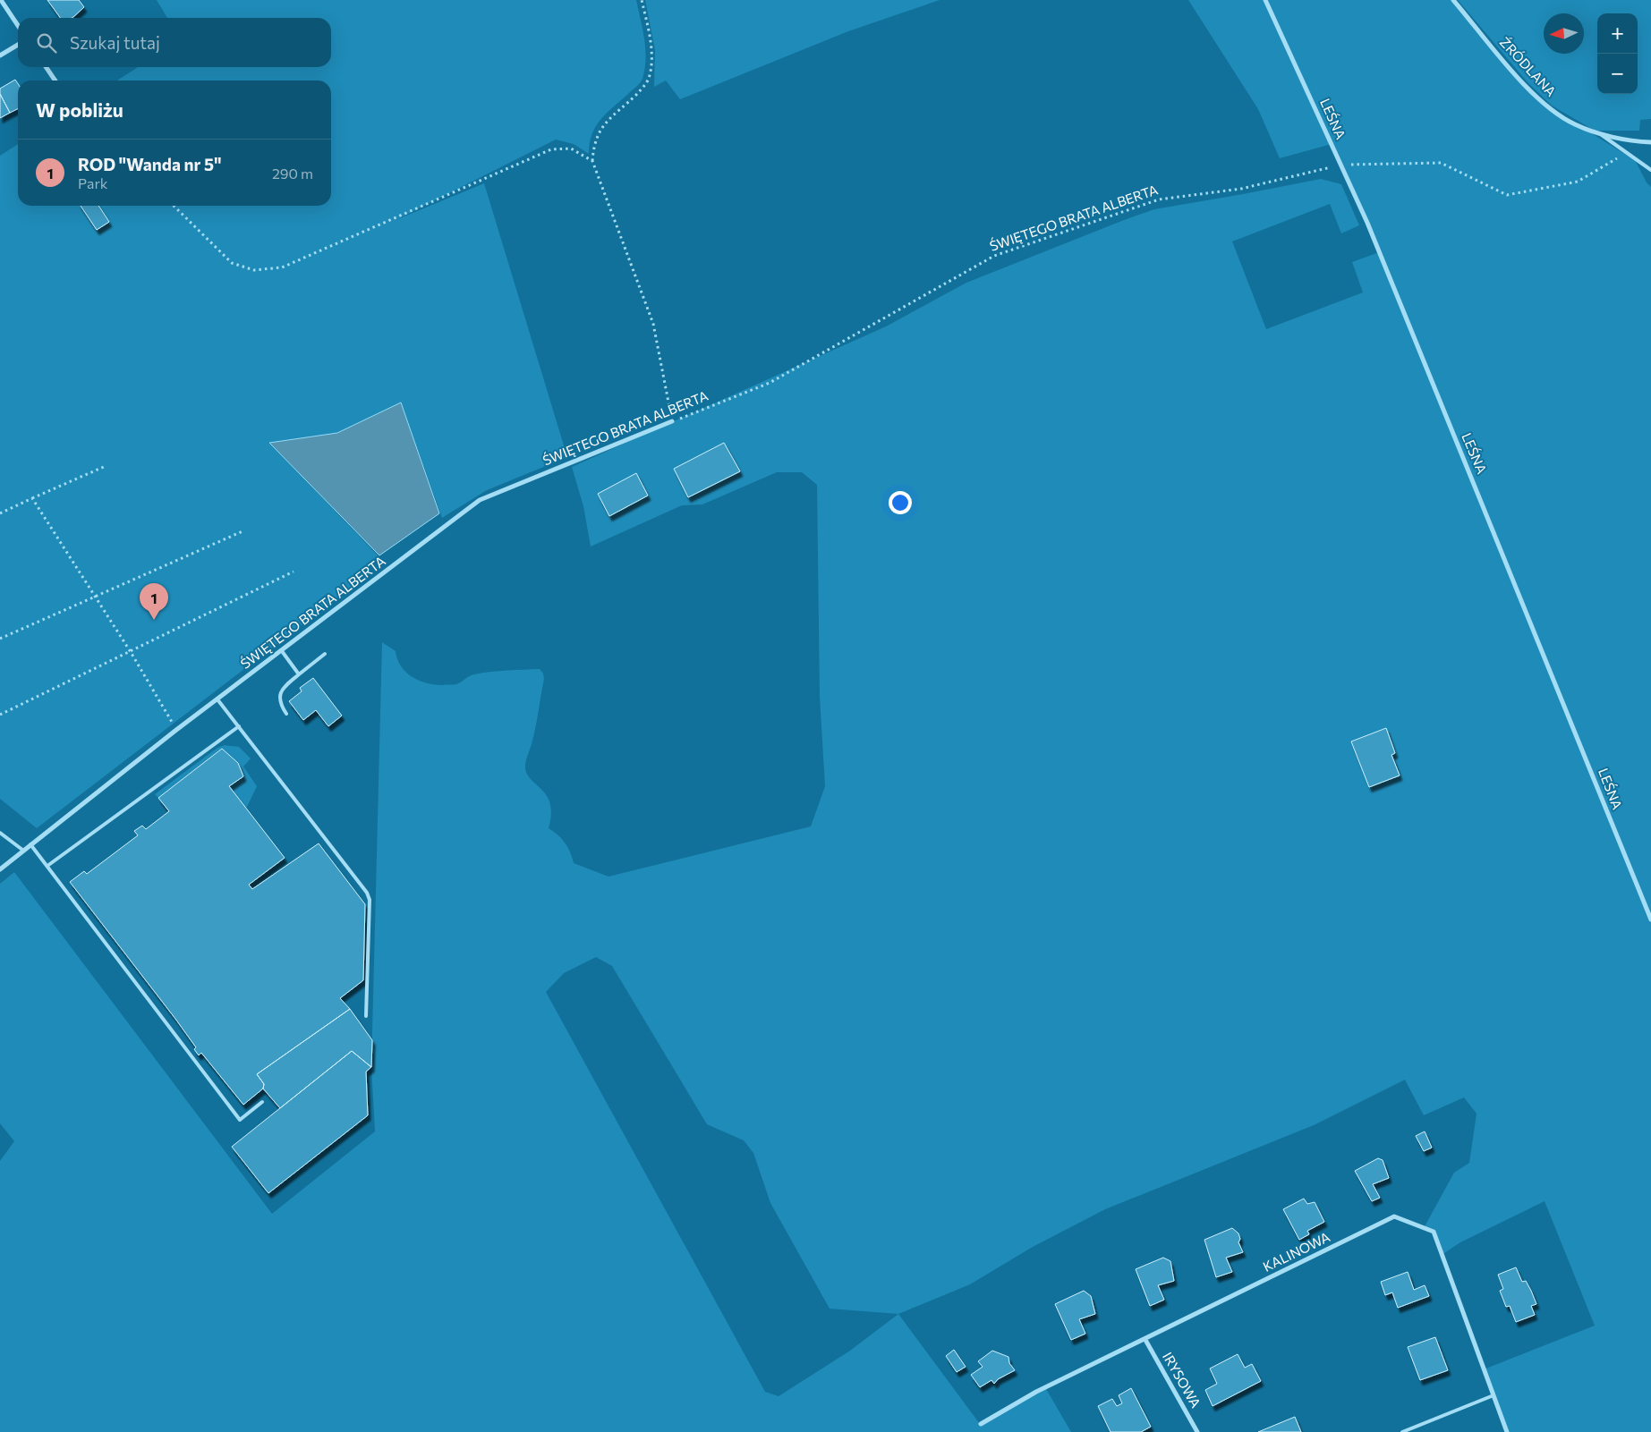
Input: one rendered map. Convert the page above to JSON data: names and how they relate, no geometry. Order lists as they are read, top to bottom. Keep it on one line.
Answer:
{"streets":{"street":["ŹRÓDLANA","LEŚNA","ŚWIĘTEGO BRATA ALBERTA","KALINOWA","IRYSOWA"]},"crossings":[["LEŚNA","ŚWIĘTEGO BRATA ALBERTA"],["KALINOWA","IRYSOWA"]],"north":"left","page":{"map_buttons":["+","−"],"search":"Szukaj tutaj","heading":"W pobliżu","list":[{"mark":"1","name":"ROD \"Wanda nr 5\"","note":"Park","value":"290 m"}],"pins":"1"}}
